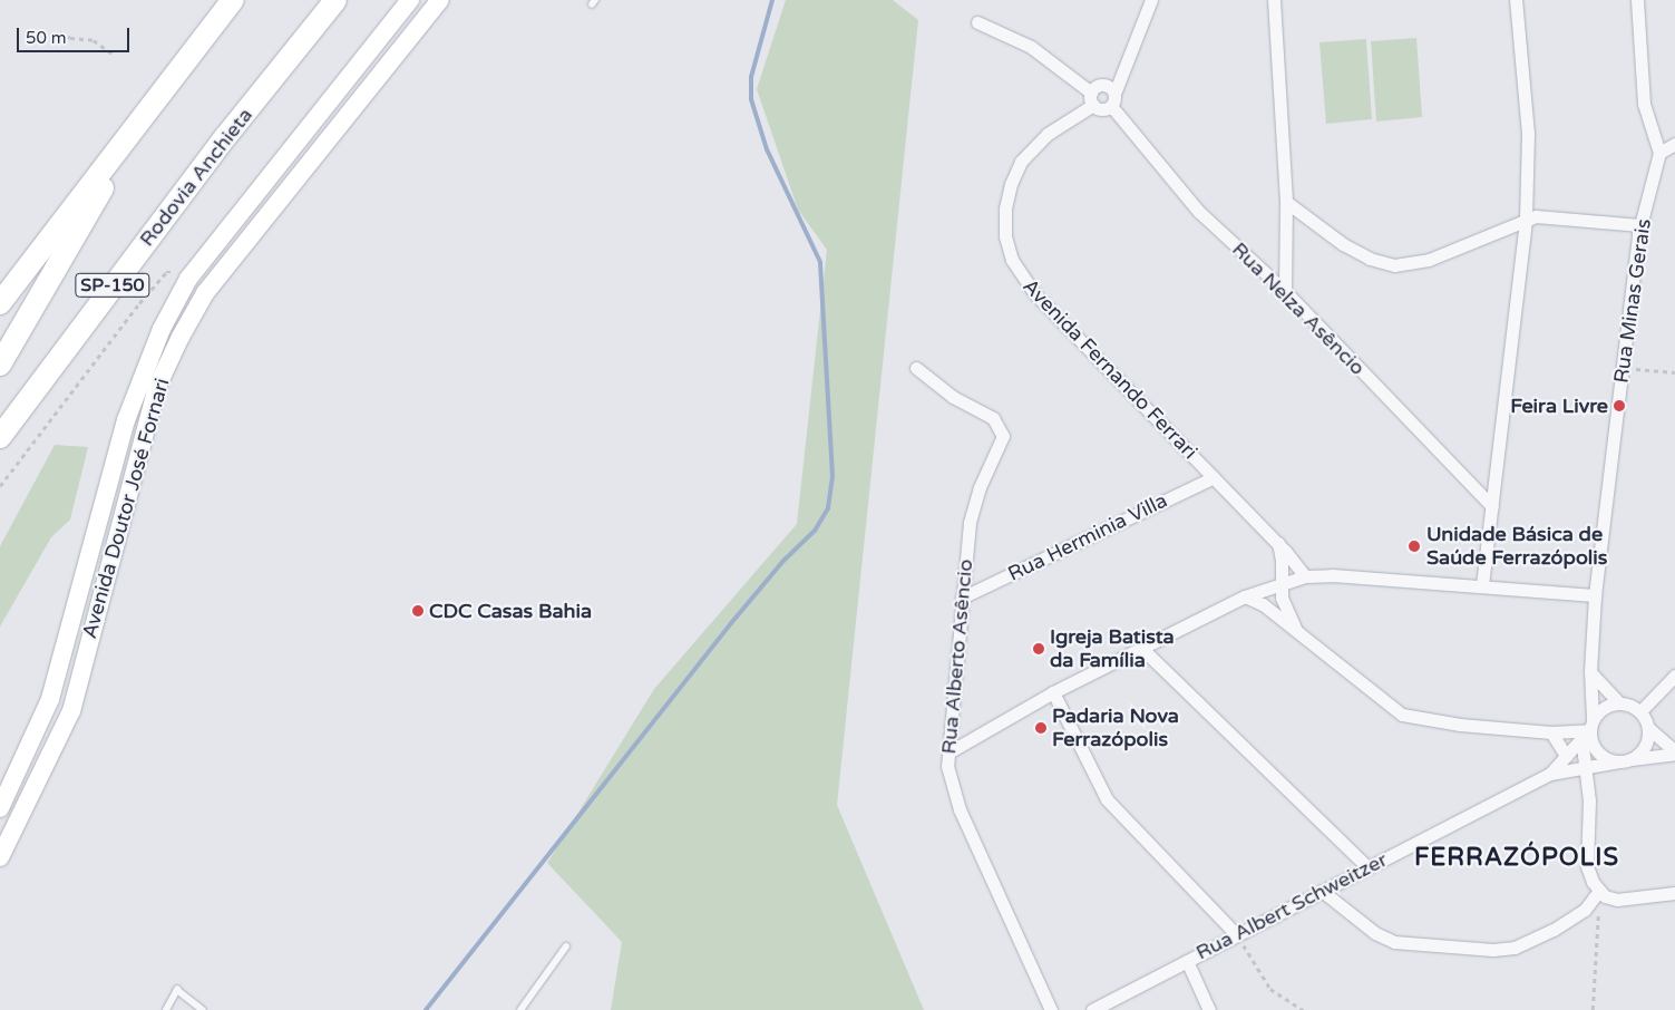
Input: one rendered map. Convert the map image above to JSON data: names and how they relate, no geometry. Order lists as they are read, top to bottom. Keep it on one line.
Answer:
{"streets":{"highway":["Rodovia Anchieta","SP-150"],"street":["Rua Minas Gerais","Rua Nelza Asêncio","Avenida Fernando Ferrari","Avenida Doutor José Fornari","Rua Herminia Villa","Rua Alberto Asêncio","Rua Albert Schweitzer"]},"crossings":[["Rua Minas Gerais","Rua Albert Schweitzer"],["Rua Nelza Asêncio","Avenida Fernando Ferrari"],["Avenida Fernando Ferrari","Rua Herminia Villa"],["Rua Herminia Villa","Rua Alberto Asêncio"]],"districts":["FERRAZÓPOLIS"],"places":["Feira Livre","Unidade Básica de Saúde Ferrazópolis","CDC Casas Bahia","Igreja Batista da Família","Padaria Nova Ferrazópolis"],"scale_bar":"50 m"}
